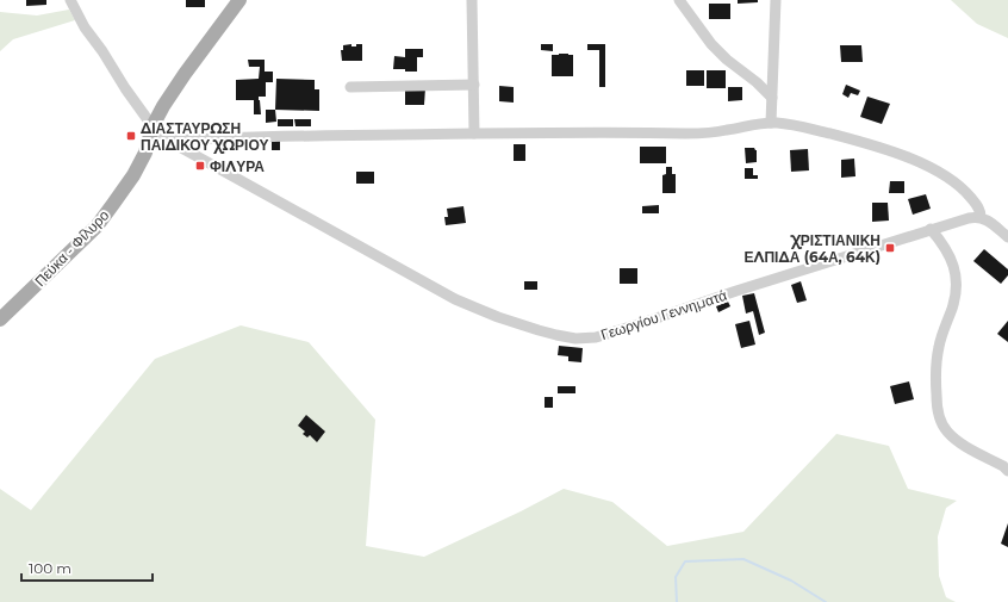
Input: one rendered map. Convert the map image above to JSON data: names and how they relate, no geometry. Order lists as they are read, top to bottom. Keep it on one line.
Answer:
{"streets":{"main road":["Πεύκα - Φίλυρο"],"street":["Γεωργίου Γεννηματά"]},"crossings":[["Πεύκα - Φίλυρο","Γεωργίου Γεννηματά"]],"places":{"transit":["ΔΙΑΣΤΑΥΡΩΣΗ ΠΑΙΔΙΚΟΥ ΧΩΡΙΟΥ","ΦΙΛΥΡΑ","ΧΡΙΣΤΙΑΝΙΚΗ ΕΛΠΙΔΑ (64Α, 64Κ)"]},"scale_bar":"100 m"}
